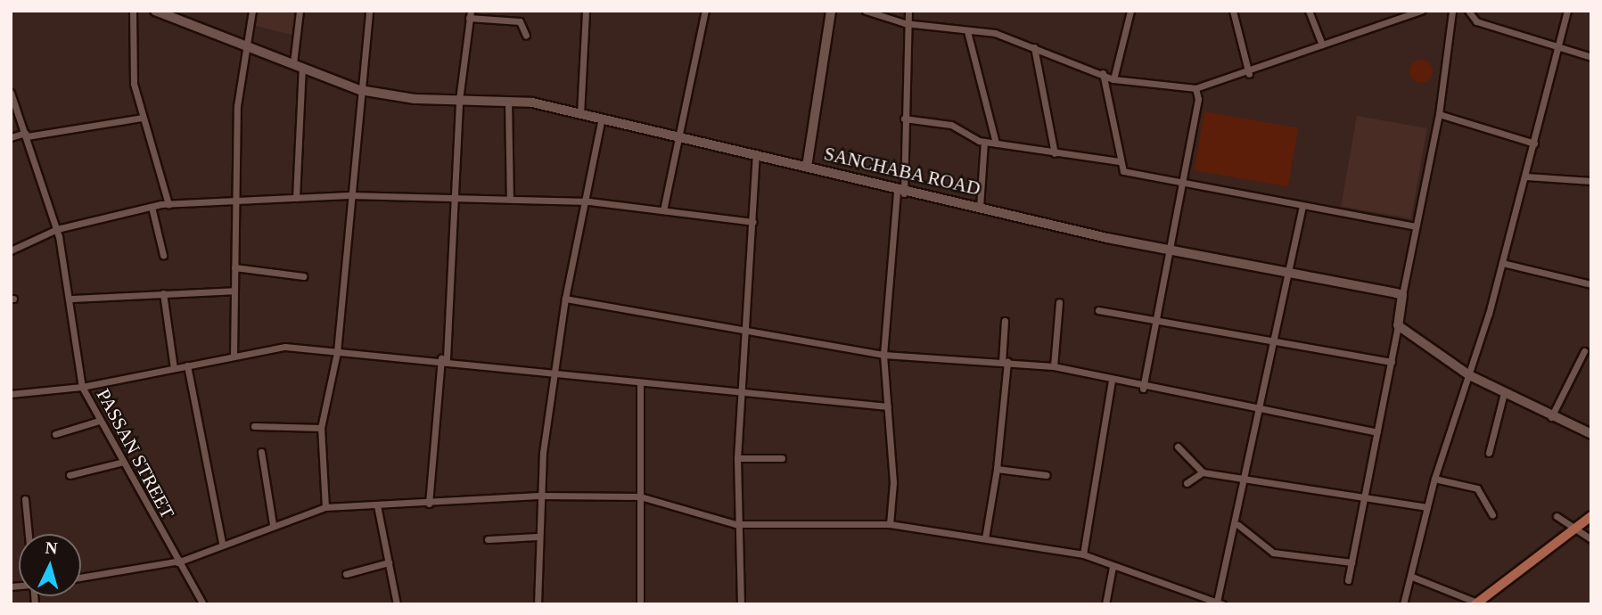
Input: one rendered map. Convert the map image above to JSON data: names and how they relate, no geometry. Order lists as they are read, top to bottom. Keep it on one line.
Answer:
{"streets":{"street":["SANCHABA ROAD","PASSAN STREET"]},"north":"top"}
